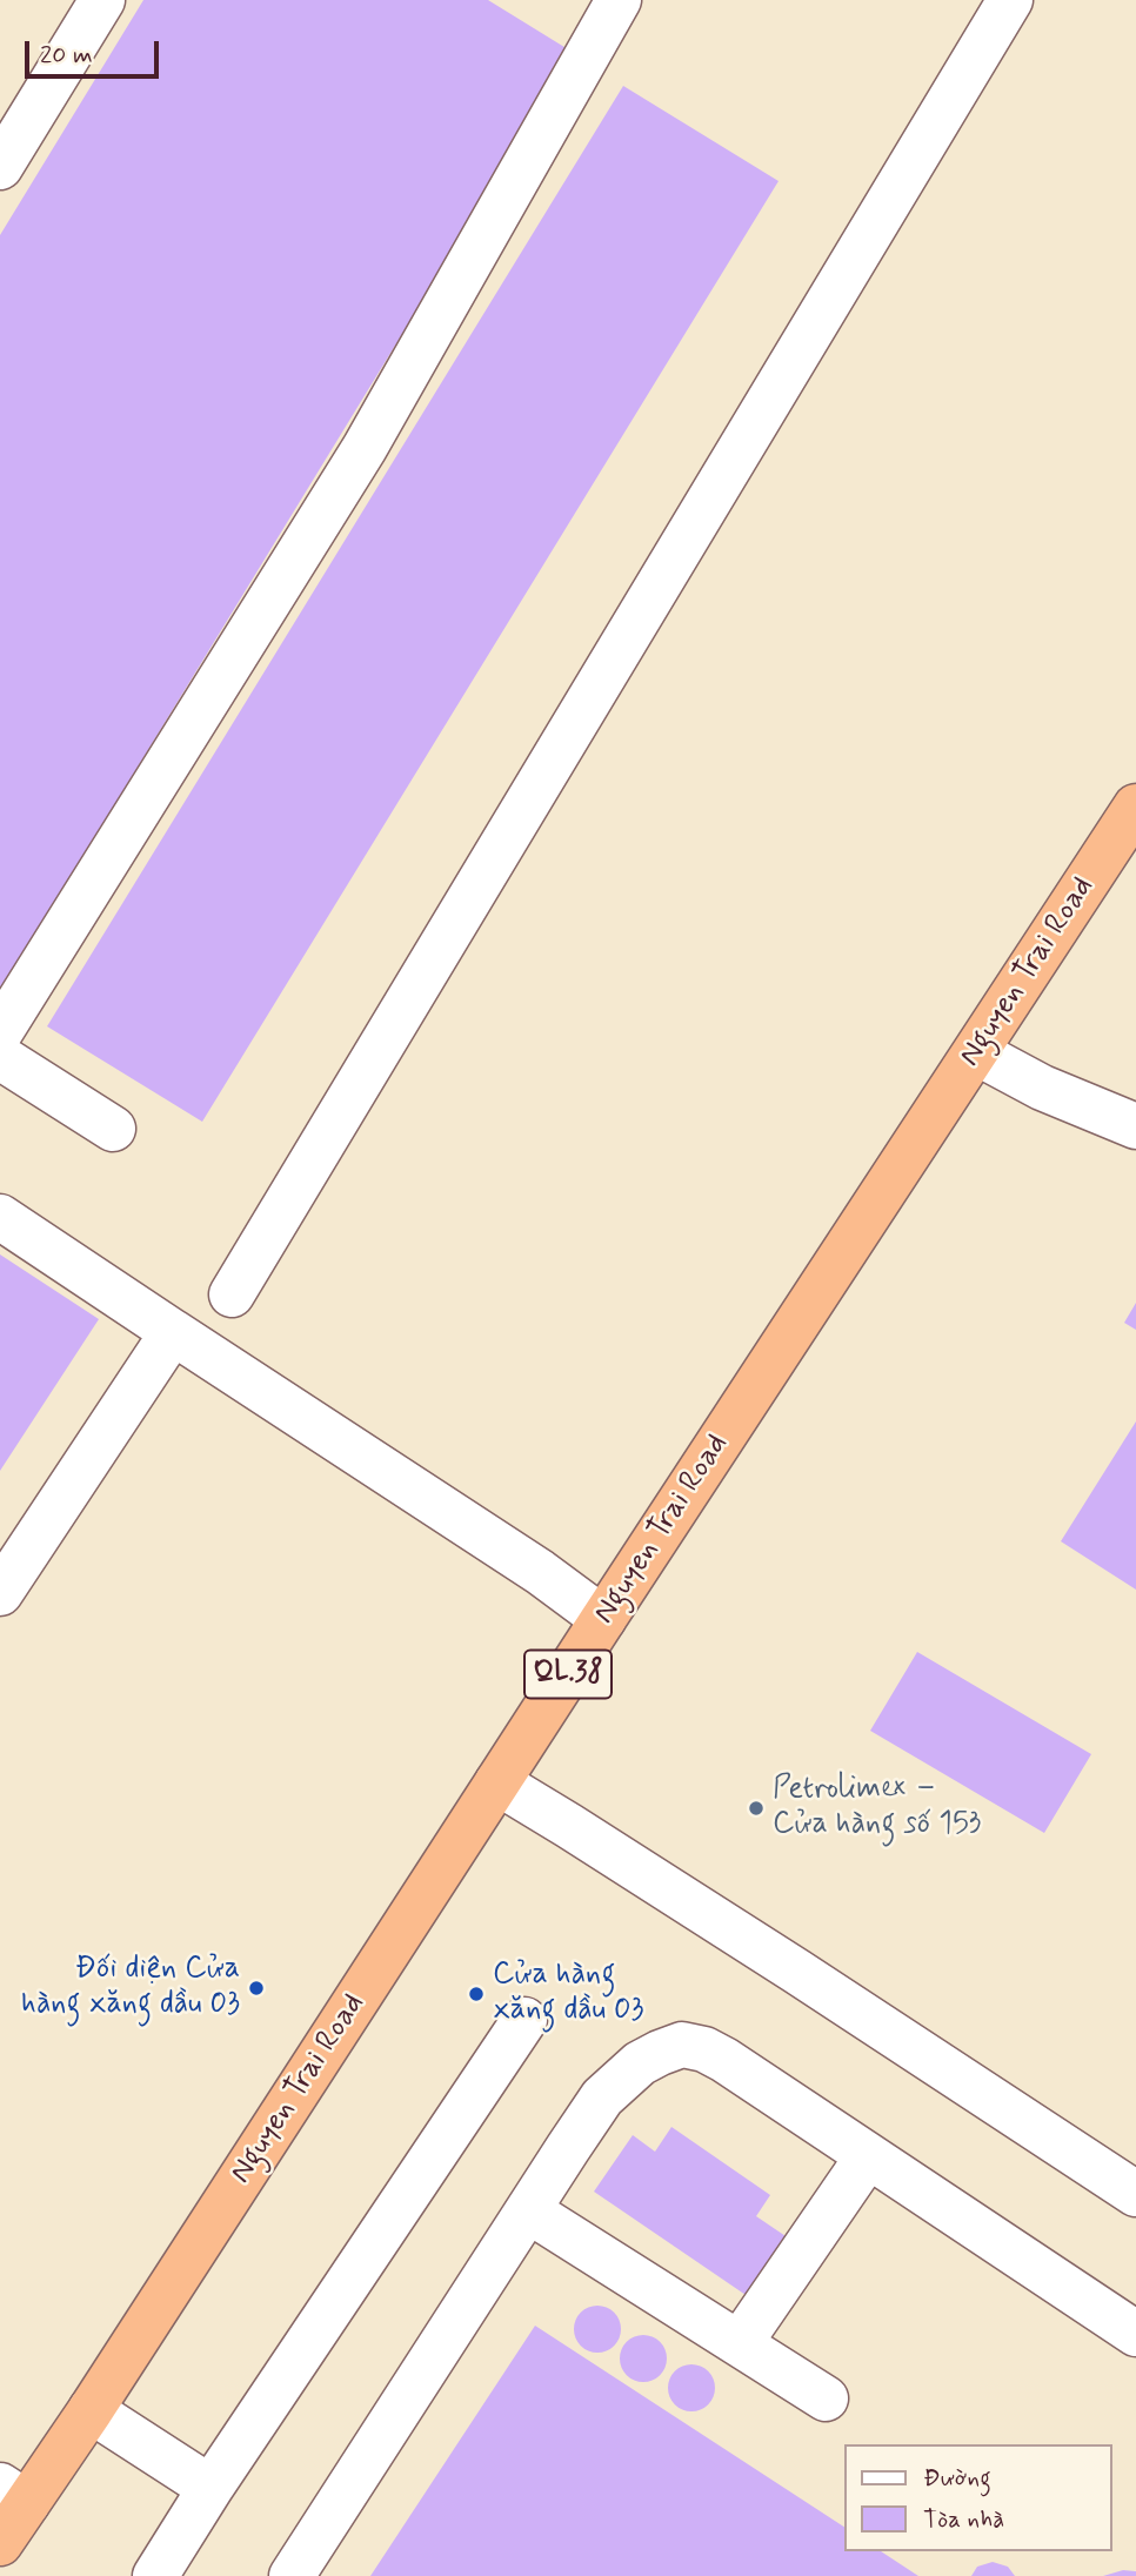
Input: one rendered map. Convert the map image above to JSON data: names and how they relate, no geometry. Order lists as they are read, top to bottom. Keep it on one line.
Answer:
{"streets":{"highway":["Nguyen Trai Road","QL.38"]},"places":["Petrolimex – Cửa hàng số 153","Đối diện Cửa hàng xăng dầu 03","Cửa hàng xăng dầu 03"],"legend":["Đường","Tòa nhà"],"scale_bar":"20 m"}
